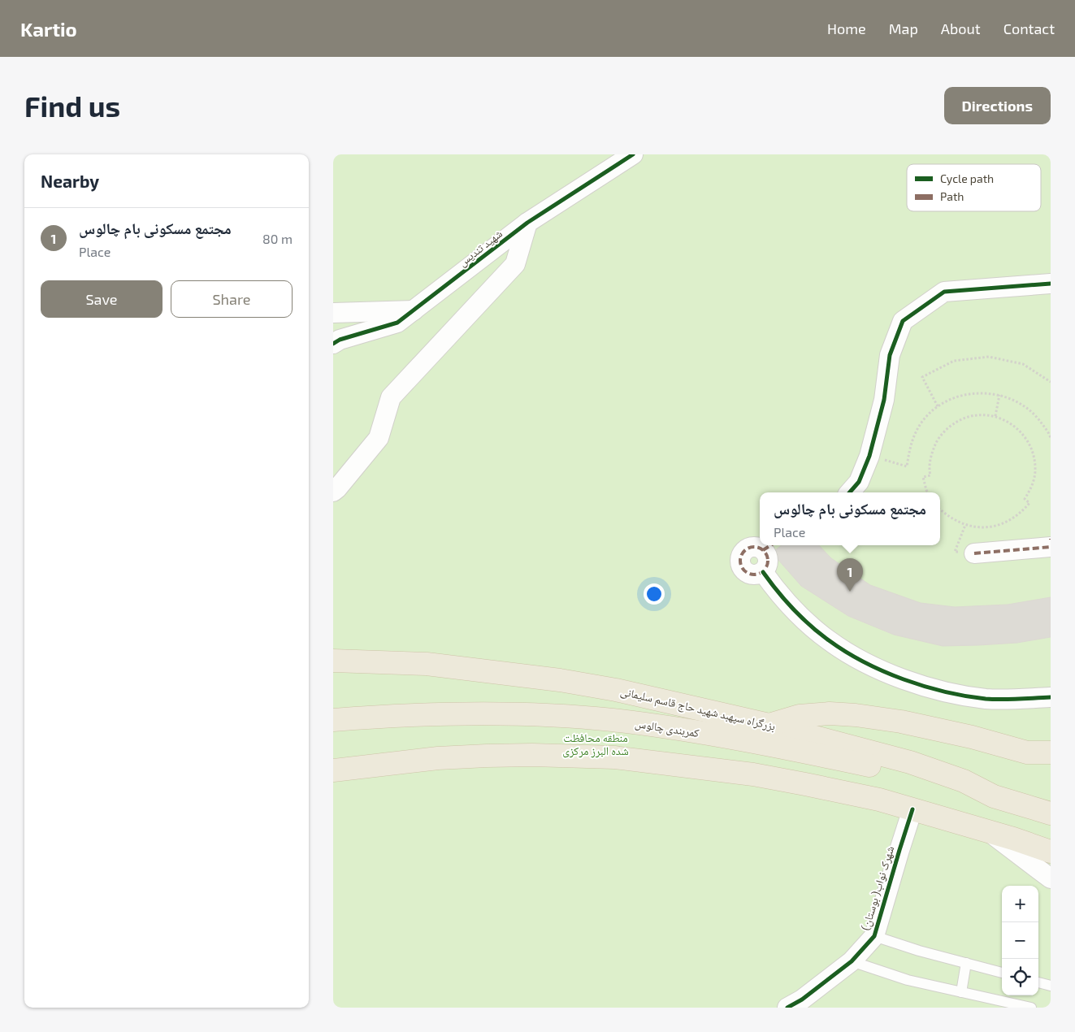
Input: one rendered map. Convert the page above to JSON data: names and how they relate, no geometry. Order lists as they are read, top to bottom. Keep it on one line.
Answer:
{"streets":{"highway":["بزرگراه سپهبد شهید حاج قاسم سلیمانی","کمربندی چالوس"],"street":["شهید تندیس","شهرک نواب( بوستان)"]},"crossings":[["بزرگراه سپهبد شهید حاج قاسم سلیمانی","کمربندی چالوس"]],"parks":["منطقه محافظت شده البرز مرکزی"],"legend":["Cycle path","Path"],"page":{"header":"Kartio","nav":["Home","Map","About","Contact"],"buttons":["Directions",["Save","Share"]],"title":"Find us","heading":"Nearby","list":[{"mark":"1","name":"مجتمع مسکونی بام چالوس","note":"Place","value":"80 m"}],"popup":["مجتمع مسکونی بام چالوس","Place"],"pins":"1","map_buttons":["+","−"]}}
